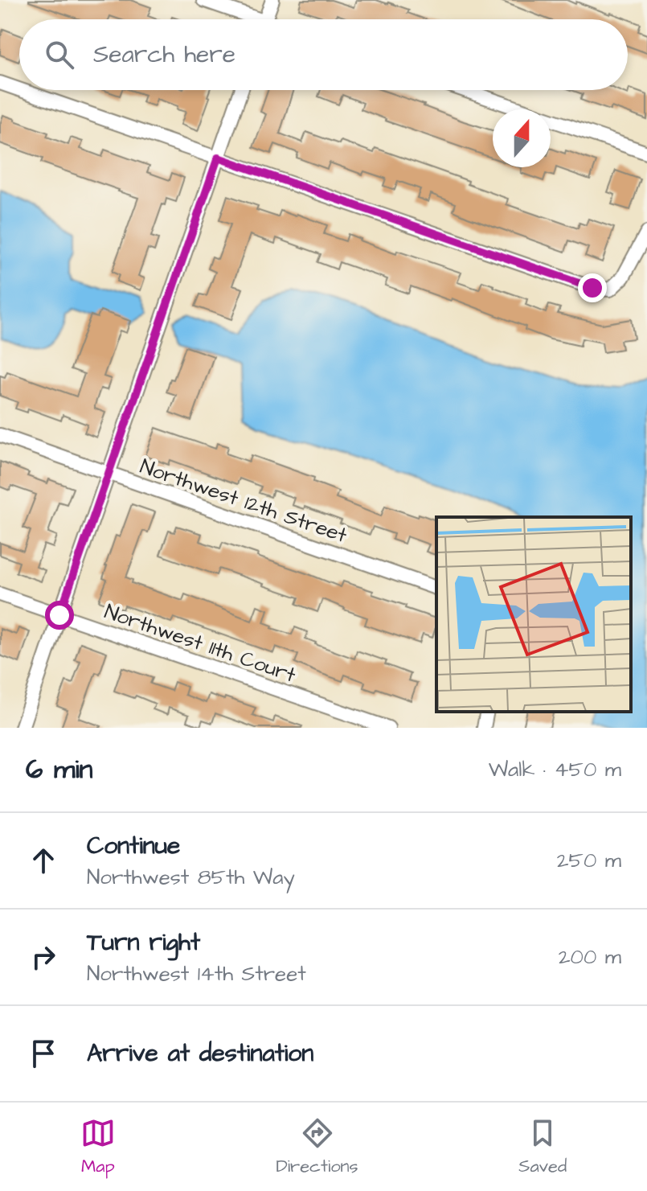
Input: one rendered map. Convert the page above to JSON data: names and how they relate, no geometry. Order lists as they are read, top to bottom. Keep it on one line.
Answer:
{"streets":{"street":["Northwest 12th Street","Northwest 11th Court"]},"north":"top","page":{"search":"Search here","heading":["6 min","Walk · 450 m"],"list":[["Continue","Northwest 85th Way","250 m"],["Turn right","Northwest 14th Street","200 m"],"Arrive at destination"],"nav":["Map","Directions","Saved"]}}
